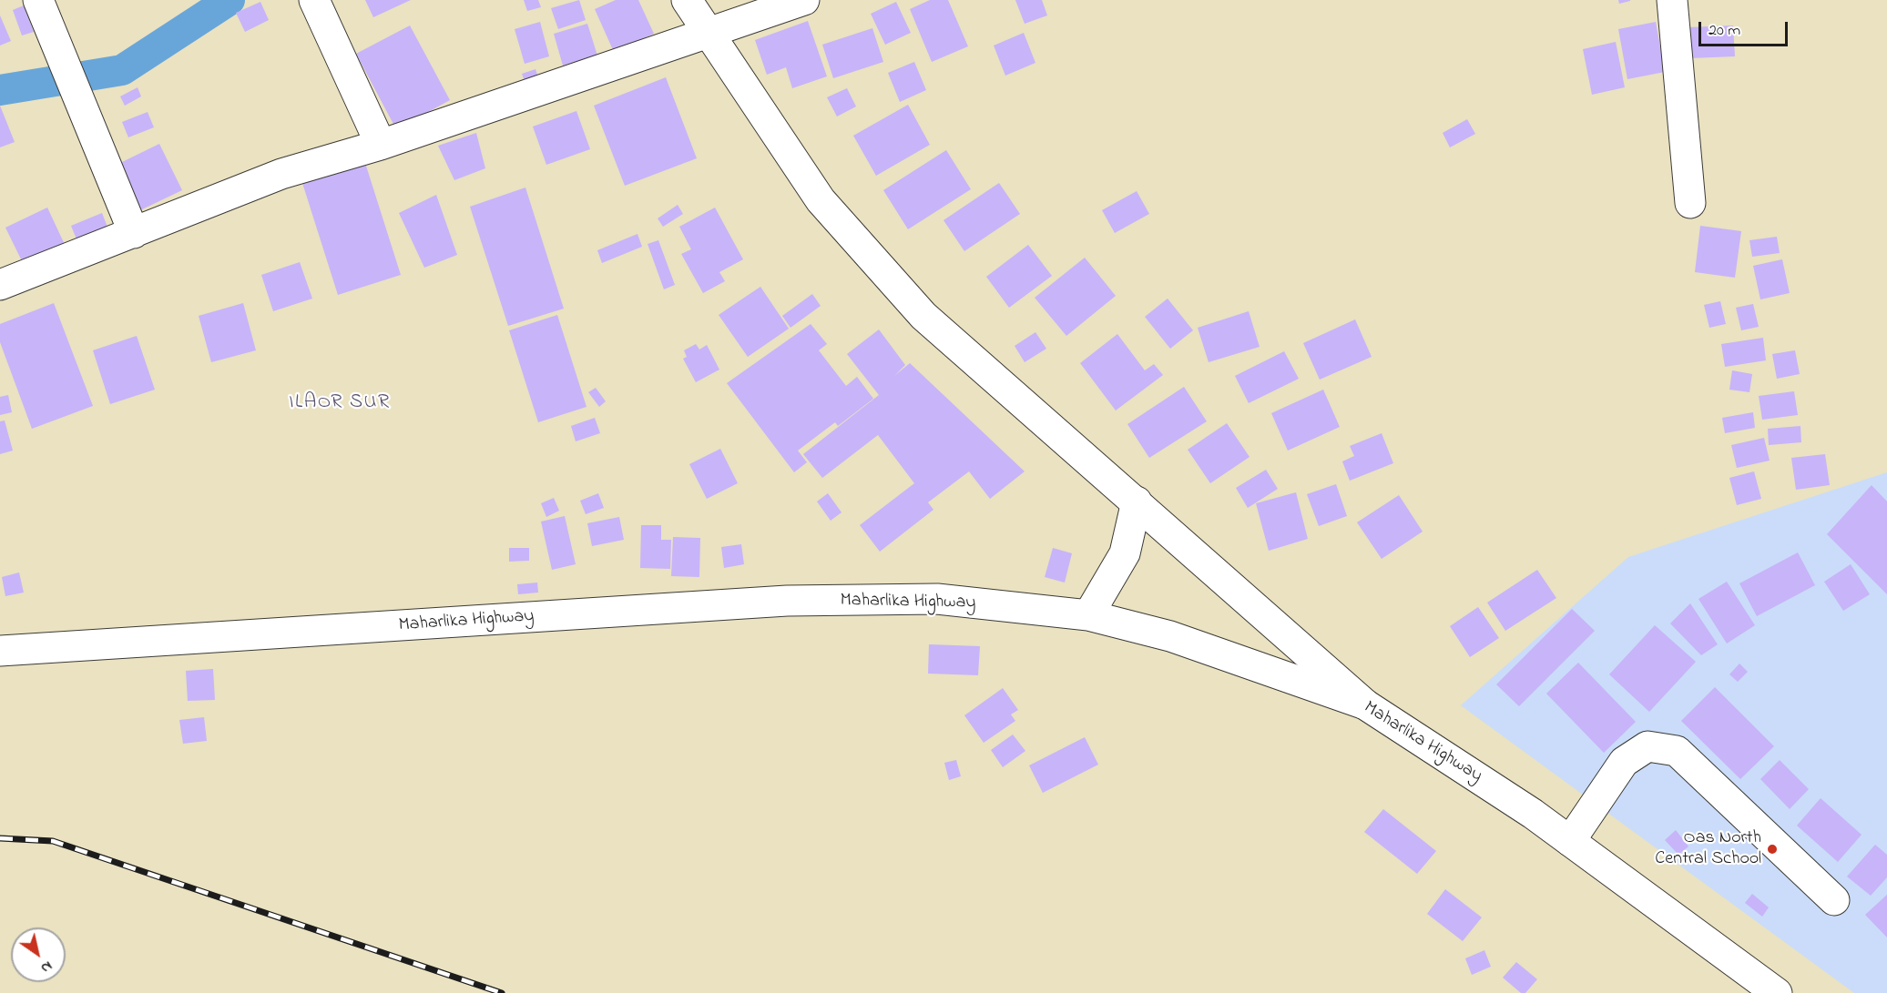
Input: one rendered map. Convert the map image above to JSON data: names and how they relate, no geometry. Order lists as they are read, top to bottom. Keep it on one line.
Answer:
{"streets":{"main road":["Maharlika Highway"]},"districts":["ILAOR SUR"],"places":["Oas North Central School"],"scale_bar":"20 m","north":"bottom right"}
